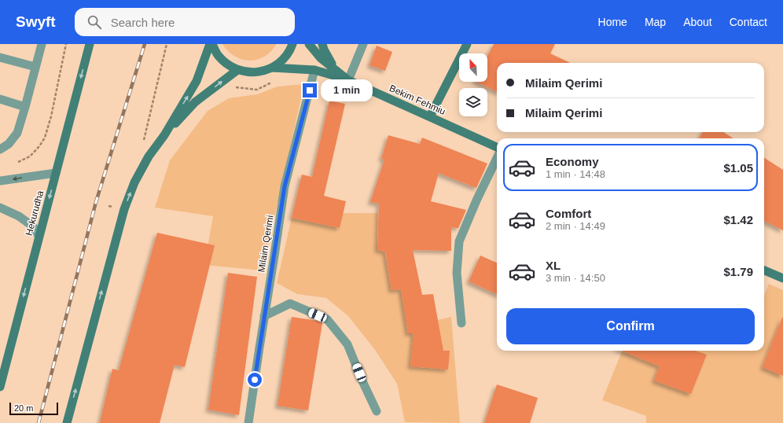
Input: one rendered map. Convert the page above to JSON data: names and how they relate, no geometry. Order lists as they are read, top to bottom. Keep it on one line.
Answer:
{"streets":{"main road":["Bekim Fehmiu","Hekurudha"],"street":["Milaim Qerimi"]},"crossings":[["Bekim Fehmiu","Milaim Qerimi"]],"scale_bar":"20 m","north":"top left","page":{"header":"Swyft","search":"Search here","nav":["Home","Map","About","Contact"],"banner":["Milaim Qerimi","Milaim Qerimi"],"bubble":"1 min","list":[{"name":"Economy","note":"1 min · 14:48","value":"$1.05"},{"name":"Comfort","note":"2 min · 14:49","value":"$1.42"},{"name":"XL","note":"3 min · 14:50","value":"$1.79"}],"buttons":"Confirm","scale":"20 m"}}
